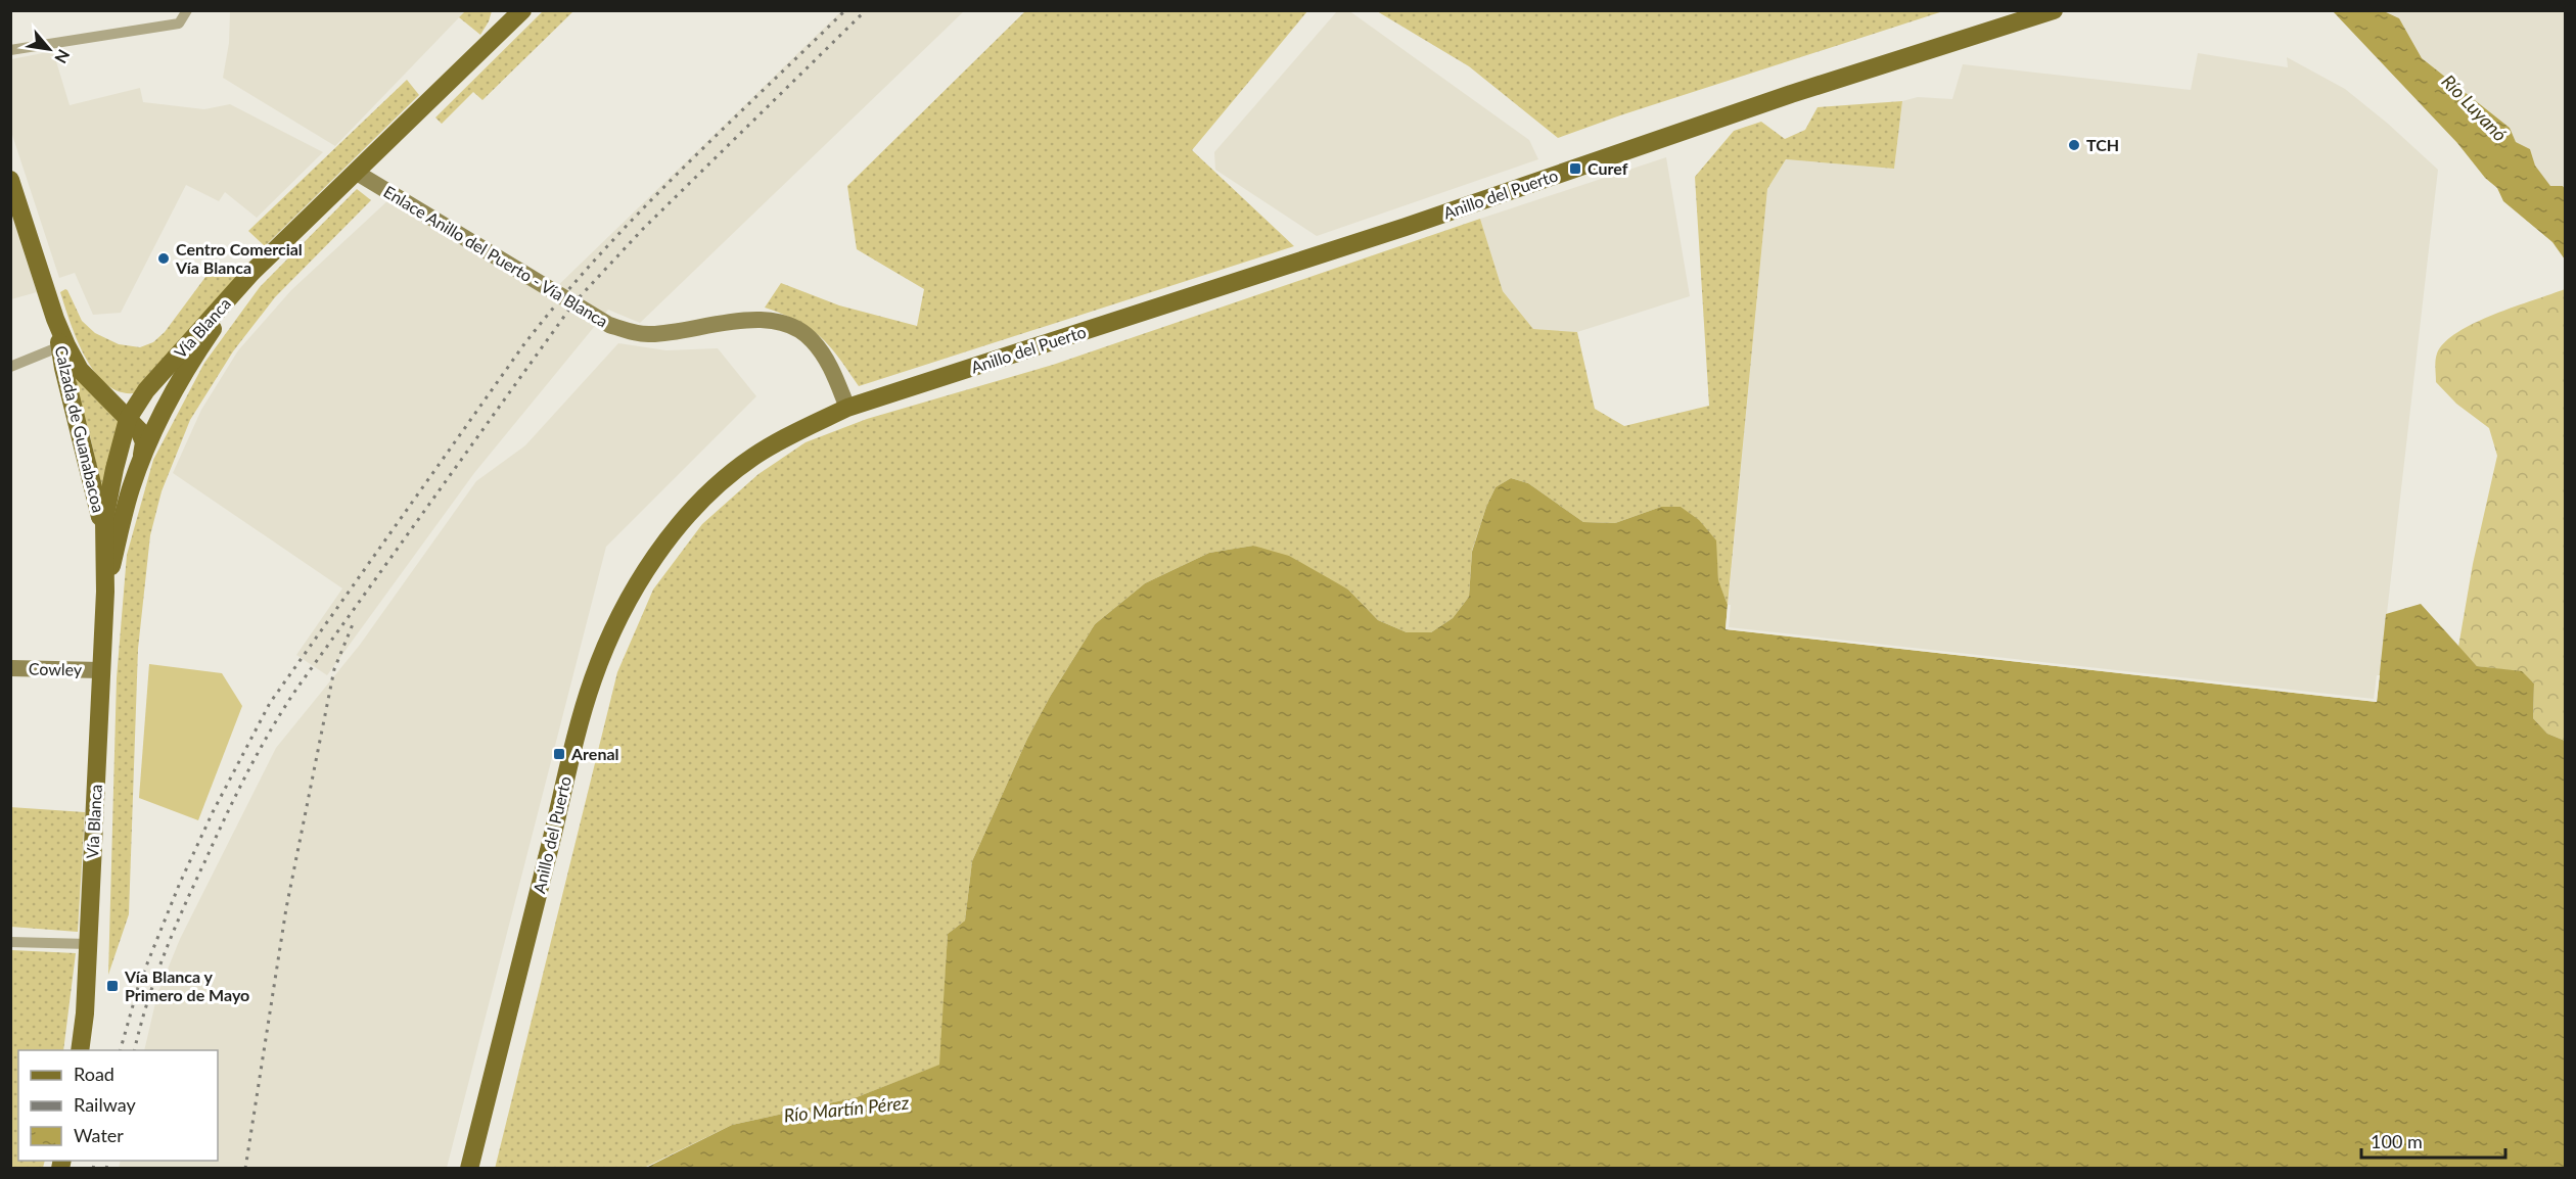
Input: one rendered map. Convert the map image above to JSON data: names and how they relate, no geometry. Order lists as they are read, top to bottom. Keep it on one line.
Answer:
{"streets":{"main road":["Anillo del Puerto","Enlace Anillo del Puerto - Vía Blanca","Vía Blanca","Calzada de Guanabacoa","Cowley"]},"crossings":[["Anillo del Puerto","Enlace Anillo del Puerto - Vía Blanca"],["Enlace Anillo del Puerto - Vía Blanca","Vía Blanca"],["Vía Blanca","Calzada de Guanabacoa"],["Vía Blanca","Cowley"]],"water":["Río Luyanó","Río Martín Pérez"],"places":{"other":["TCH","Centro Comercial Vía Blanca"],"transit":["Curef","Arenal","Vía Blanca y Primero de Mayo"]},"legend":["Road","Railway","Water"],"scale_bar":"100 m","north":"bottom right"}
